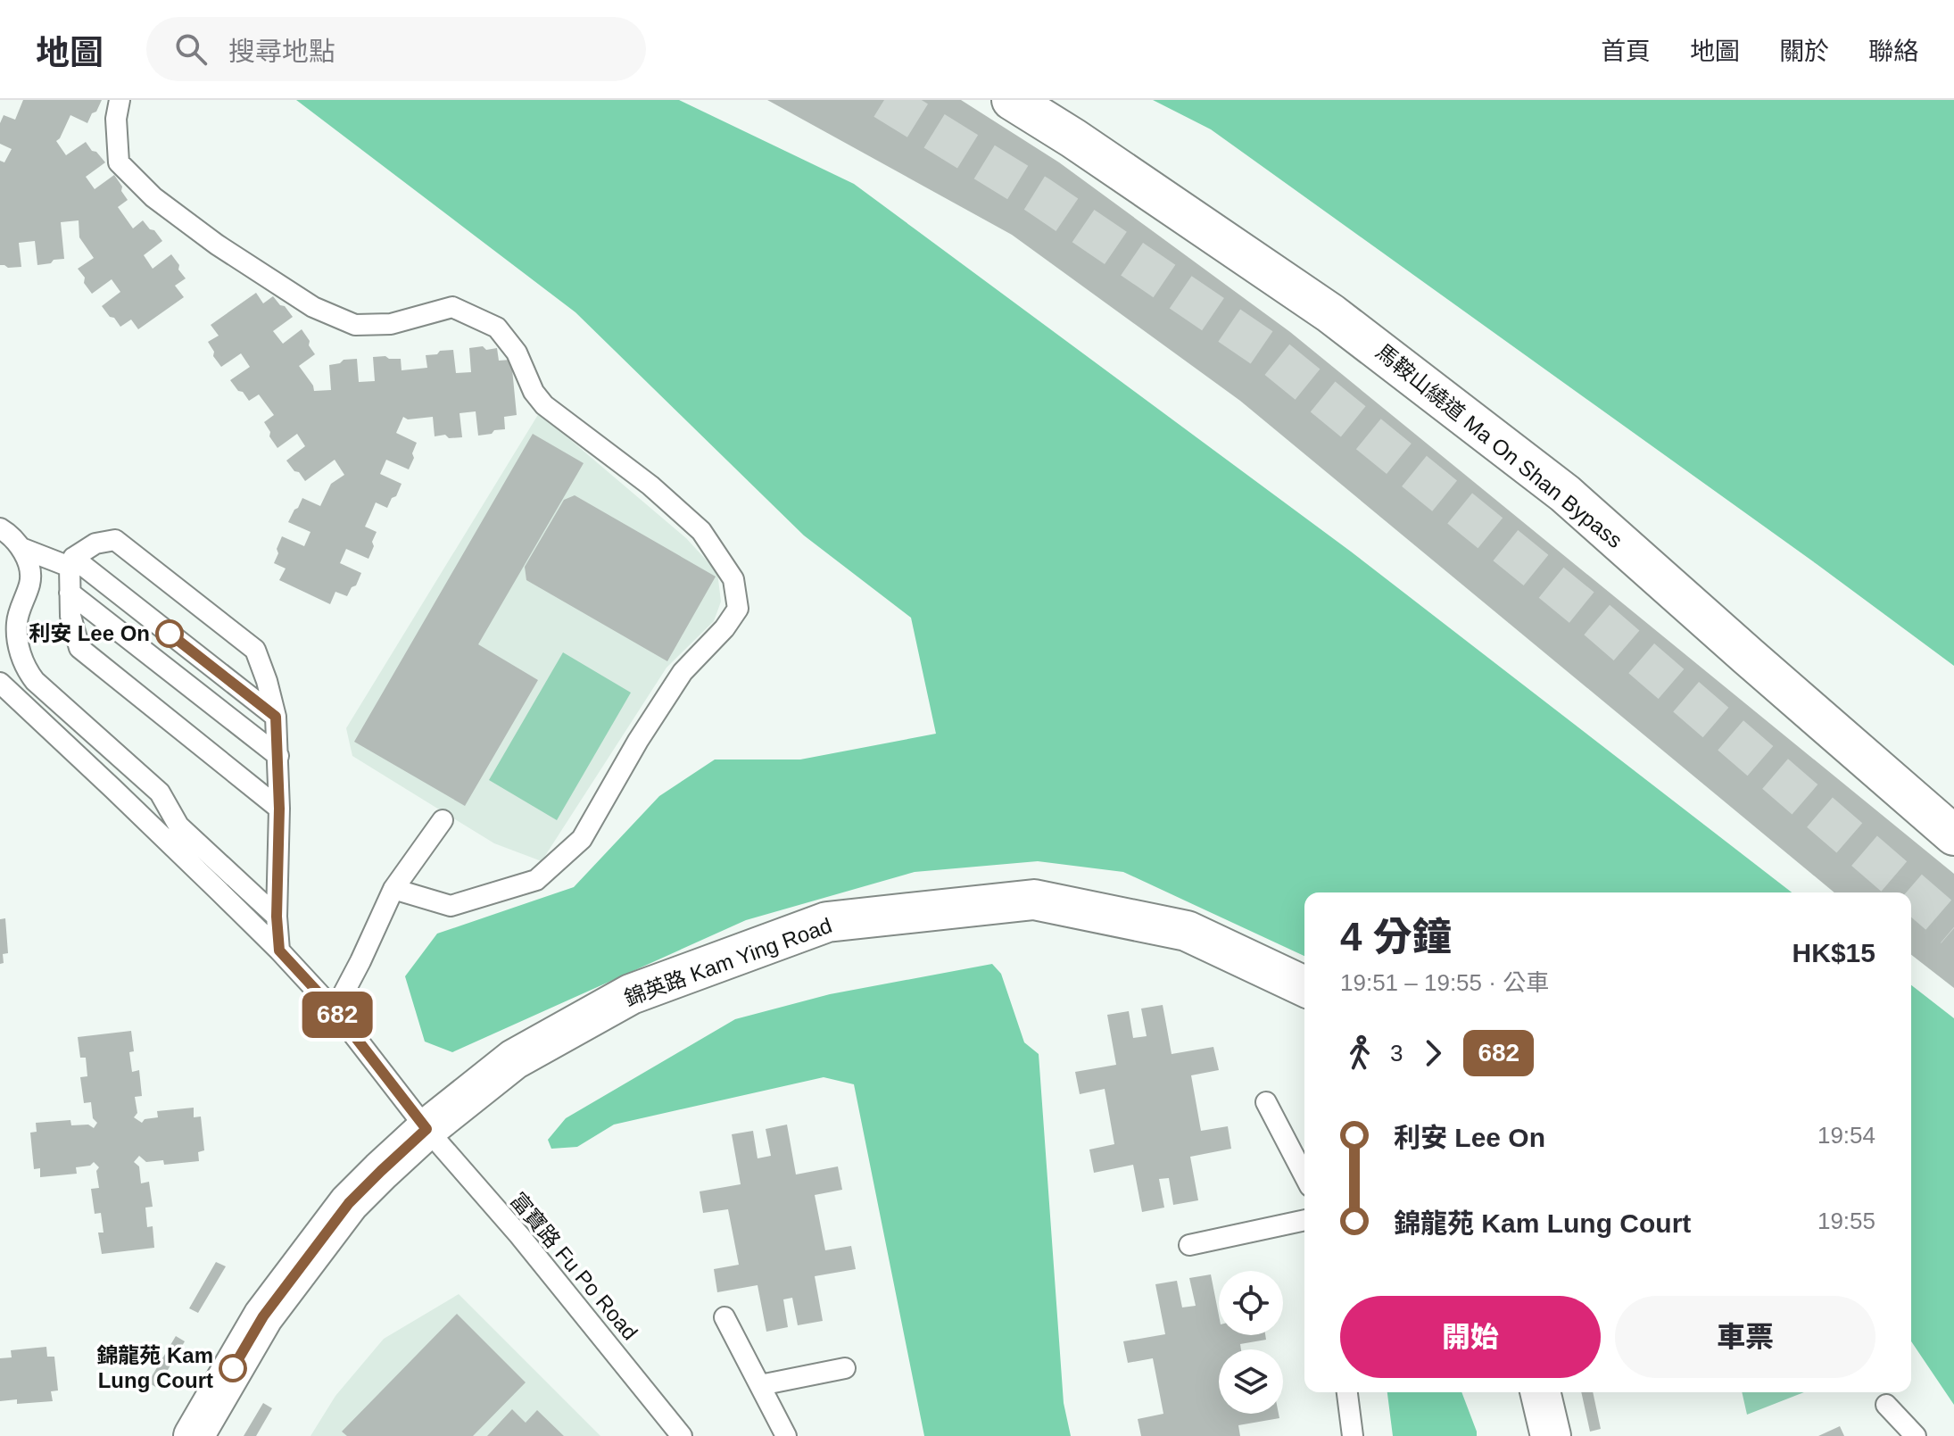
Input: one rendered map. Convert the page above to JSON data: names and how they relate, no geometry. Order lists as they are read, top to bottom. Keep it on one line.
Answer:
{"streets":{"street":["馬鞍山繞道 Ma On Shan Bypass","錦英路 Kam Ying Road"],"lane":["富寶路 Fu Po Road"]},"crossings":[["錦英路 Kam Ying Road","富寶路 Fu Po Road"]],"places":["利安 Lee On","錦龍苑 Kam Lung Court"],"lines":["bus line 682"],"page":{"header":"地圖","search":"搜尋地點","nav":["首頁","地圖","關於","聯絡"],"on_map":"682","heading":["4 分鐘","19:51 – 19:55 · 公車","HK$15"],"legs":["3","682"],"list":[{"name":"利安 Lee On","value":"19:54"},{"name":"錦龍苑 Kam Lung Court","value":"19:55"}],"buttons":["開始","車票"]}}
